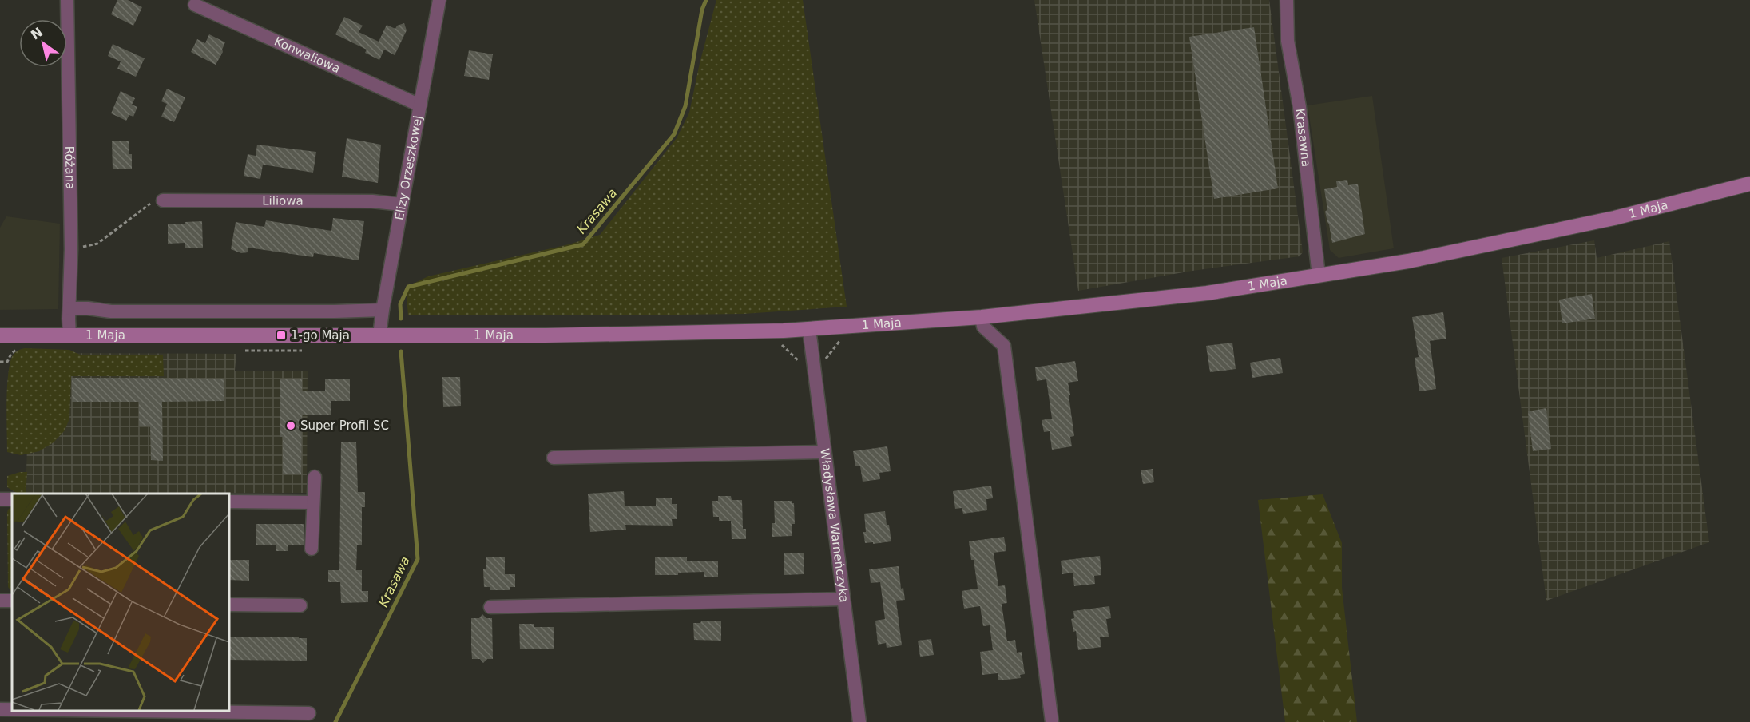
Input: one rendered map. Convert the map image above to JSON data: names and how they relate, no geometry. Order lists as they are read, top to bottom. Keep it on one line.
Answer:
{"streets":{"main road":["1 Maja"],"street":["Konwaliowa","Krasawna","Różana","Elizy Orzeszkowej","Liliowa","Władysława Warneńczyka"]},"crossings":[["Konwaliowa","Elizy Orzeszkowej"],["Krasawna","1 Maja"],["Różana","1 Maja"],["Elizy Orzeszkowej","Liliowa"],["Elizy Orzeszkowej","1 Maja"],["1 Maja","Władysława Warneńczyka"]],"water":["Krasawa"],"places":{"transit":["1-go Maja"],"other":["Super Profil SC"]},"north":"top left"}
